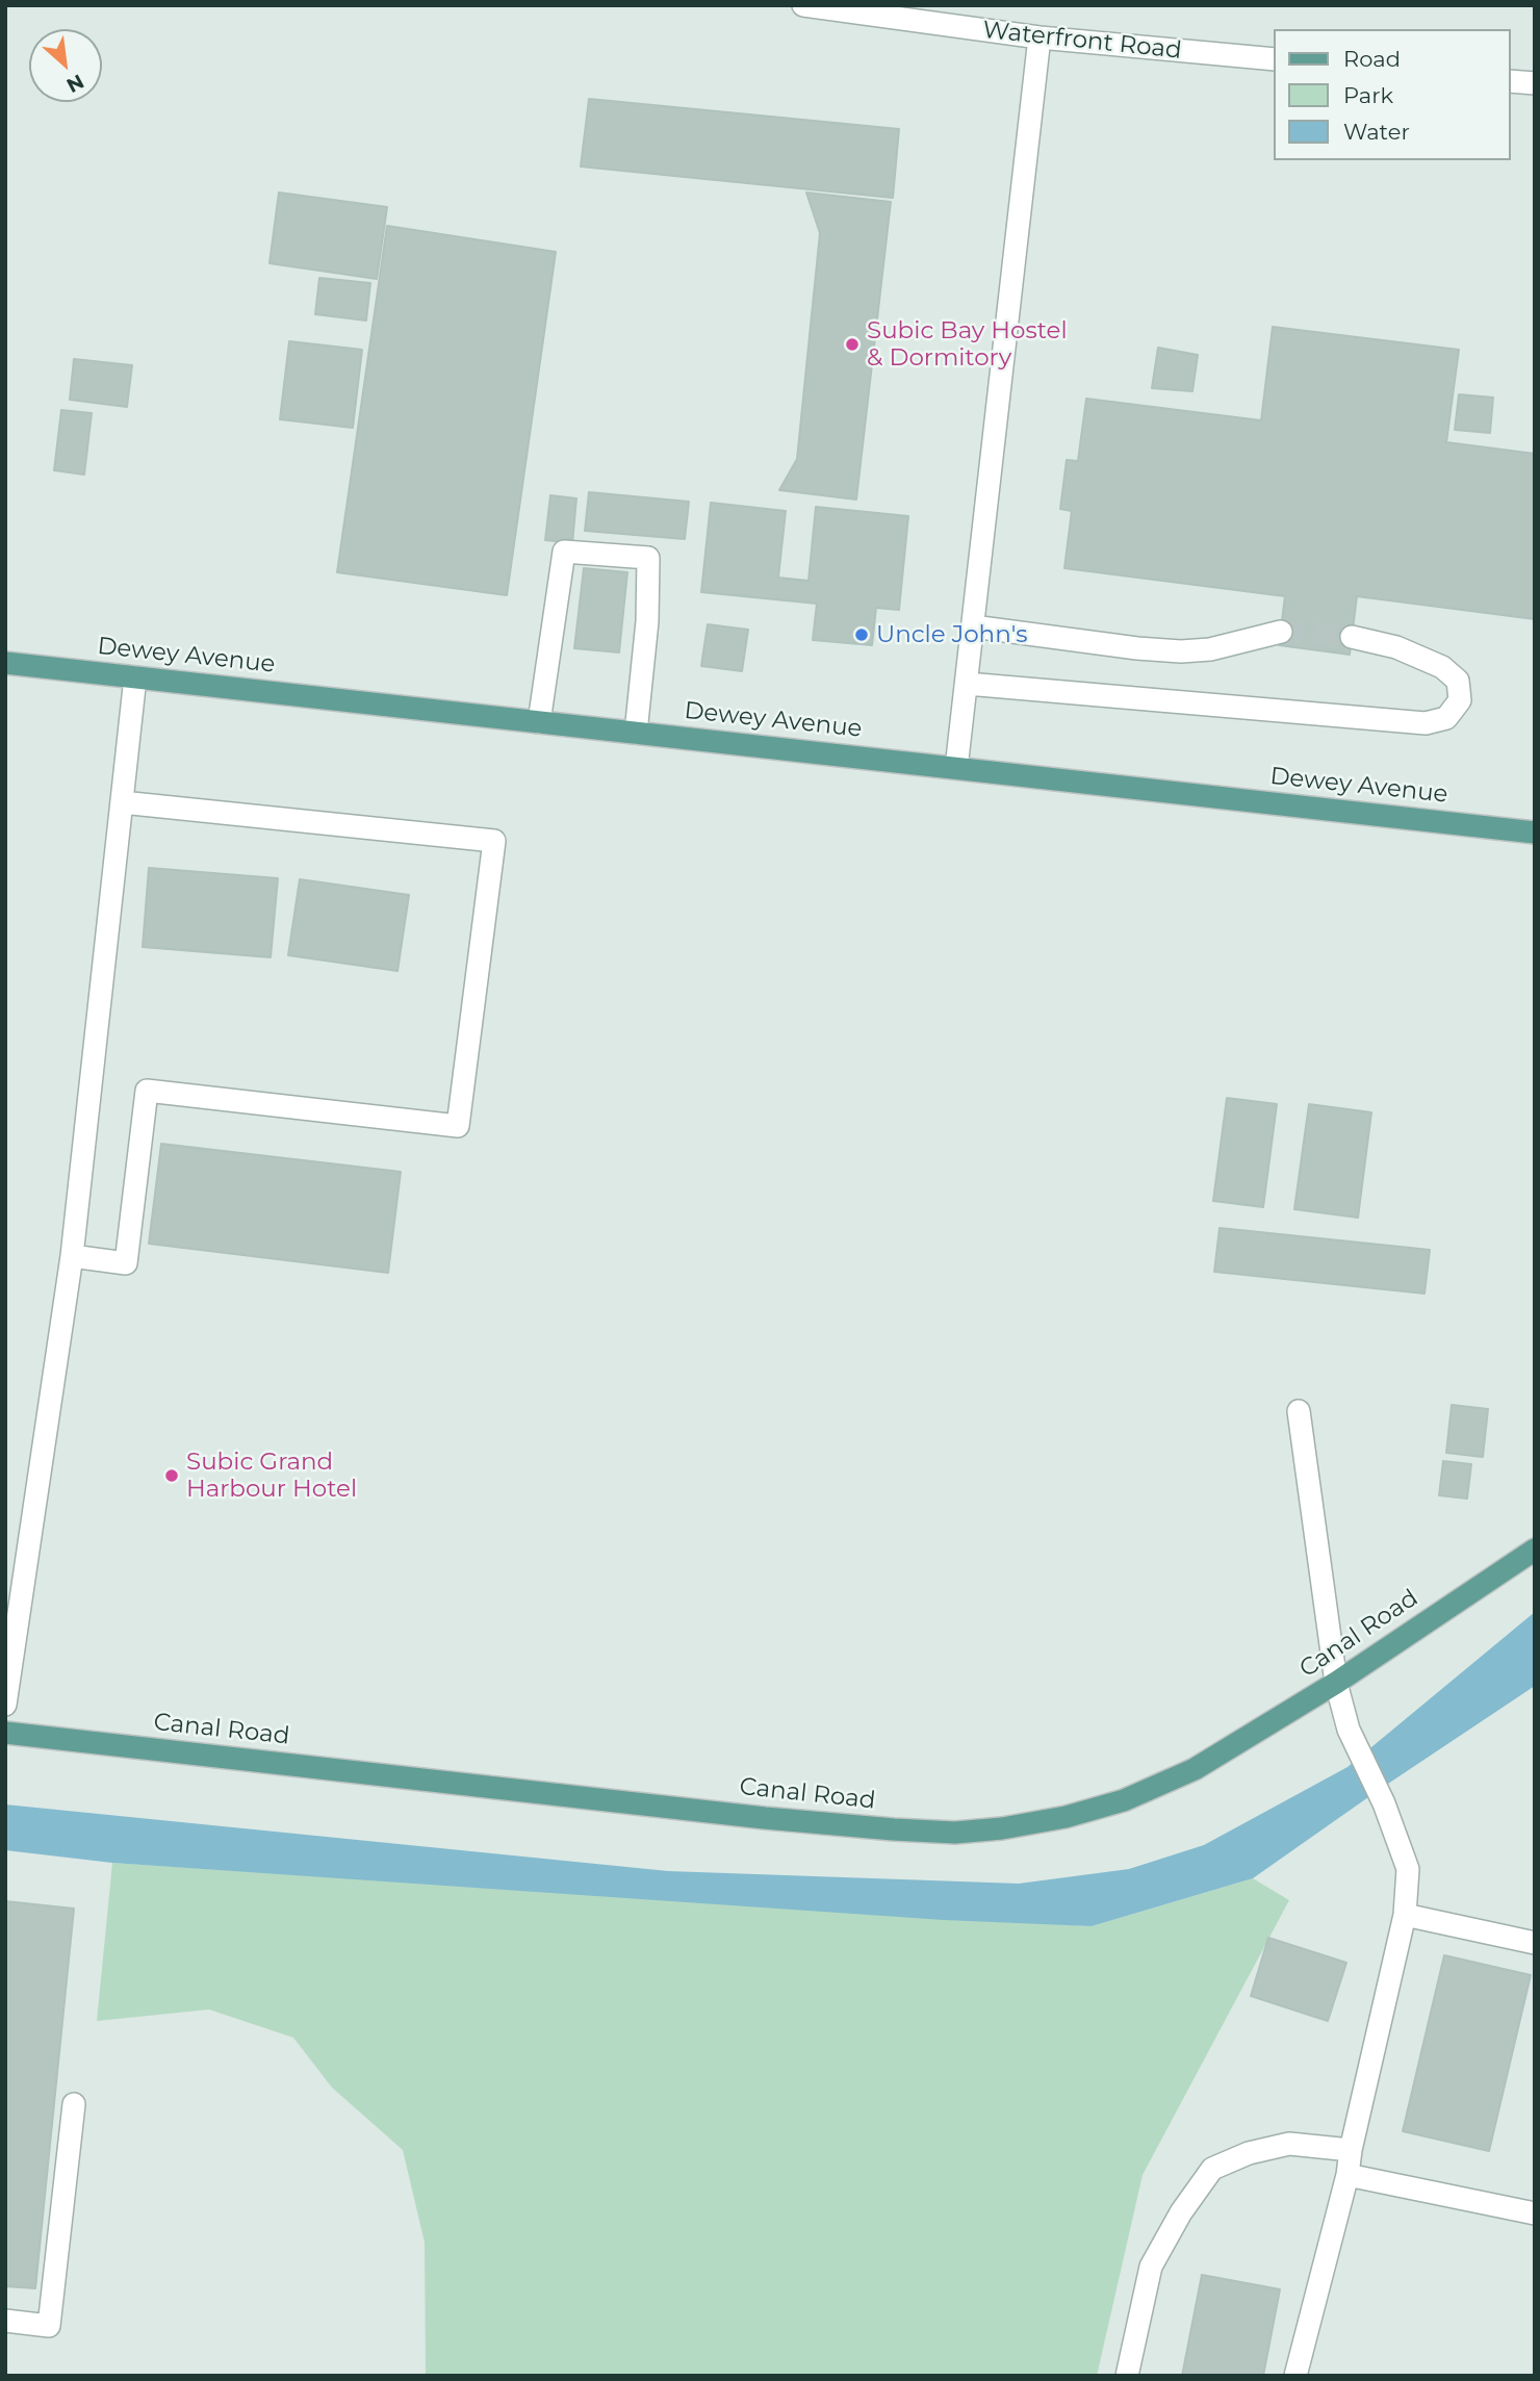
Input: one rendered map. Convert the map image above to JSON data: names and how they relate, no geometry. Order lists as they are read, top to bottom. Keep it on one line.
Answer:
{"streets":{"main road":["Dewey Avenue","Canal Road"],"street":["Waterfront Road"]},"places":["Subic Bay Hostel & Dormitory","Uncle John's","Subic Grand Harbour Hotel"],"legend":["Road","Park","Water"],"north":"bottom right"}
